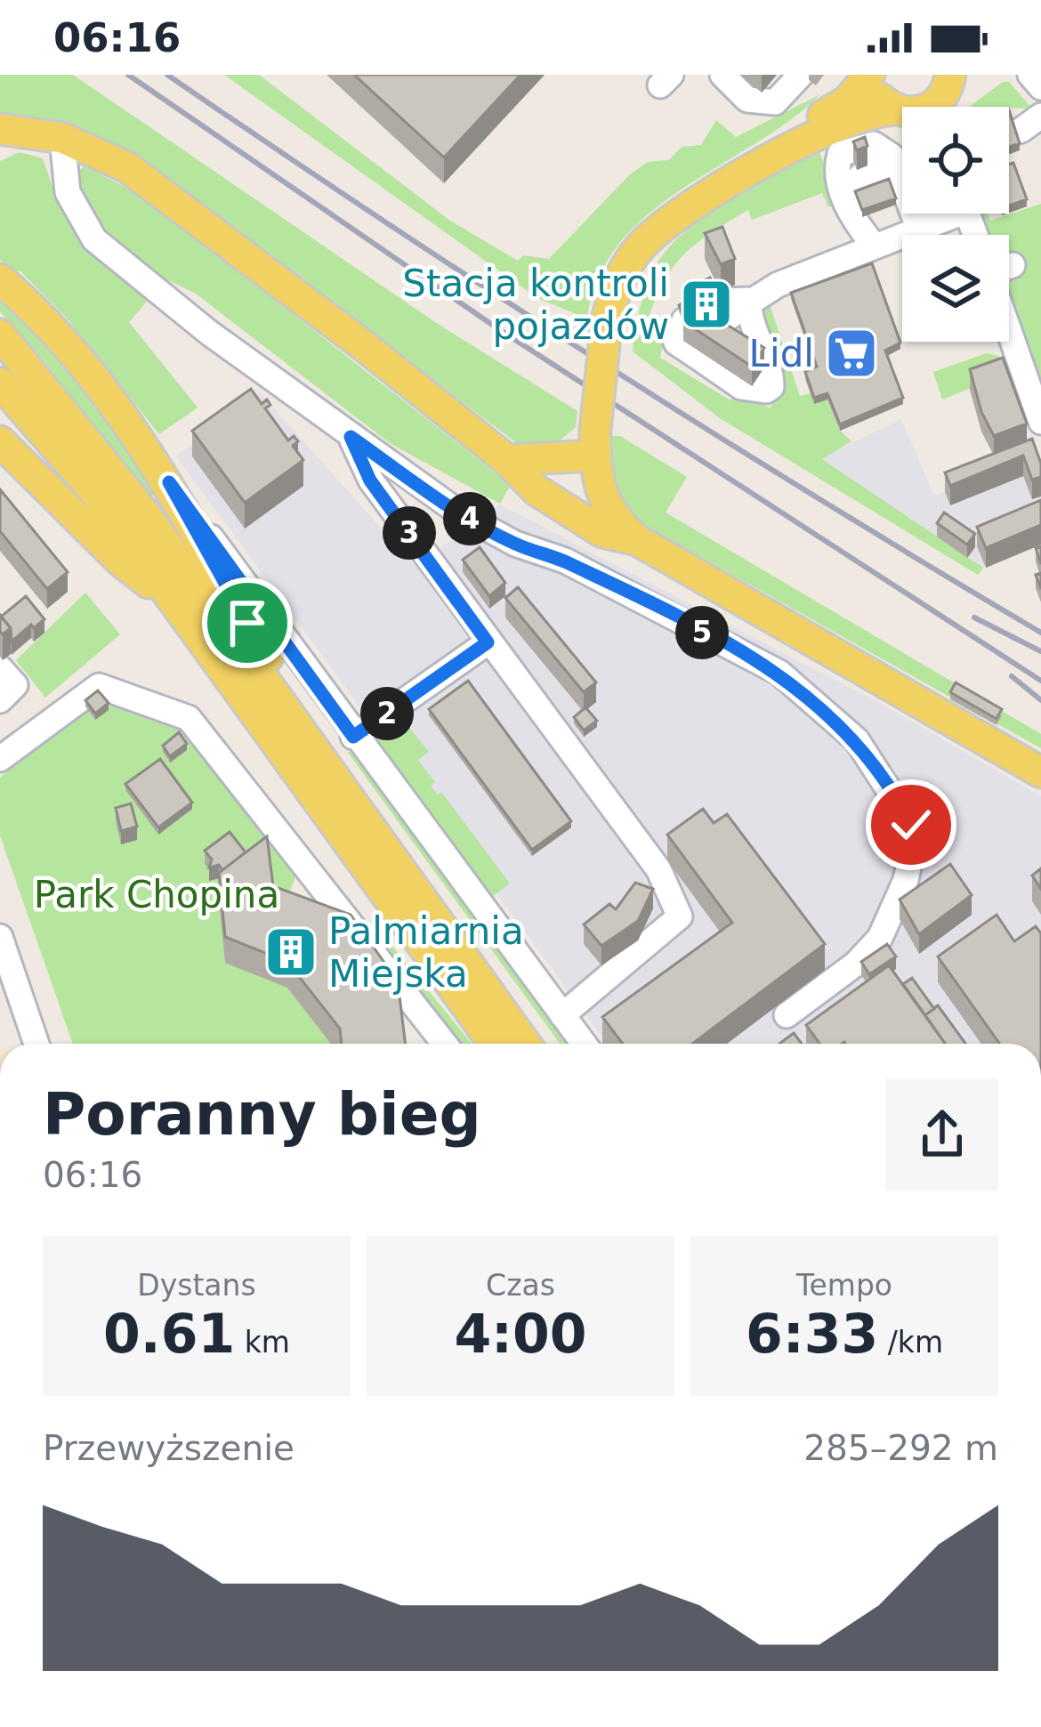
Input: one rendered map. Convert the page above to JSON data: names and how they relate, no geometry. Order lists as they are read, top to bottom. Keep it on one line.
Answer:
{"parks":["Park Chopina"],"places":{"building":["Stacja kontroli pojazdów","Palmiarnia Miejska"],"supermarket":["Lidl"]},"page":{"status":"06:16","pins":["4","3","5","2"],"heading":["Poranny bieg","06:16"],"stats":[["Dystans","0.61 km"],["Czas","4:00"],["Tempo","6:33 /km"]],"chart":["Przewyższenie","285–292 m"]}}
